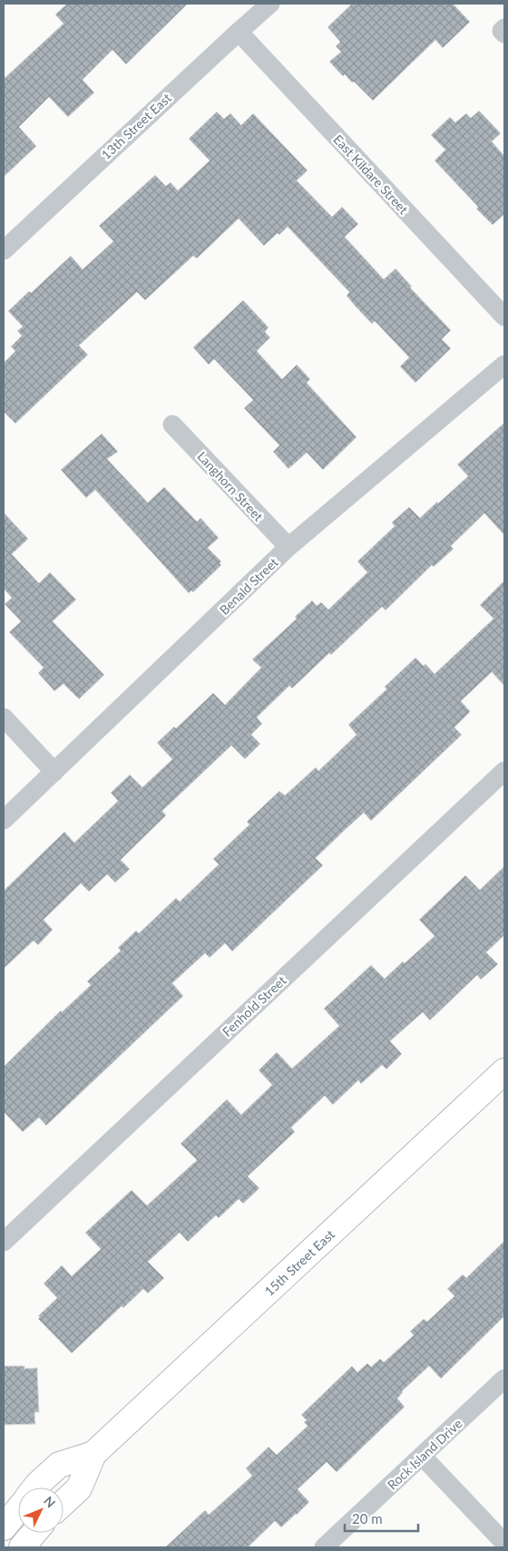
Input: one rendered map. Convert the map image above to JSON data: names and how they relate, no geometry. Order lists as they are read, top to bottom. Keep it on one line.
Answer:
{"streets":{"street":["13th Street East","East Kildare Street","Langhorn Street","Benald Street","Fenhold Street","15th Street East","Rock Island Drive"]},"crossings":[["13th Street East","East Kildare Street"],["Langhorn Street","Benald Street"]],"scale_bar":"20 m","north":"top right"}
